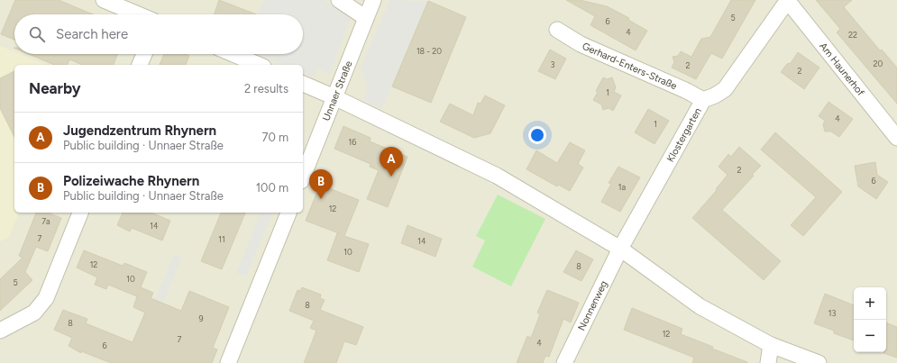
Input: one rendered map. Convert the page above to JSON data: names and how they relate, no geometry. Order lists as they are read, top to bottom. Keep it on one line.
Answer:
{"streets":{"street":["Gerhard-Enters-Straße","Am Haunerhof","Unnaer Straße","Klostergarten","Nonnenweg"]},"crossings":[["Gerhard-Enters-Straße","Klostergarten"],["Am Haunerhof","Klostergarten"],["Klostergarten","Nonnenweg"]],"house_numbers":["5","6","4","22","18 - 20","20","3","2","2","1","4","1","16","2","6","1a","12","7a","14","7","11","14","10","12","8","10","5","8","13","9","8","12","7","4","6"],"page":{"search":"Search here","heading":["Nearby","2 results"],"list":[{"mark":"A","name":"Jugendzentrum Rhynern","note":"Public building · Unnaer Straße","value":"70 m"},{"mark":"B","name":"Polizeiwache Rhynern","note":"Public building · Unnaer Straße","value":"100 m"}],"pins":["A","B"],"map_buttons":["+","−"]}}
